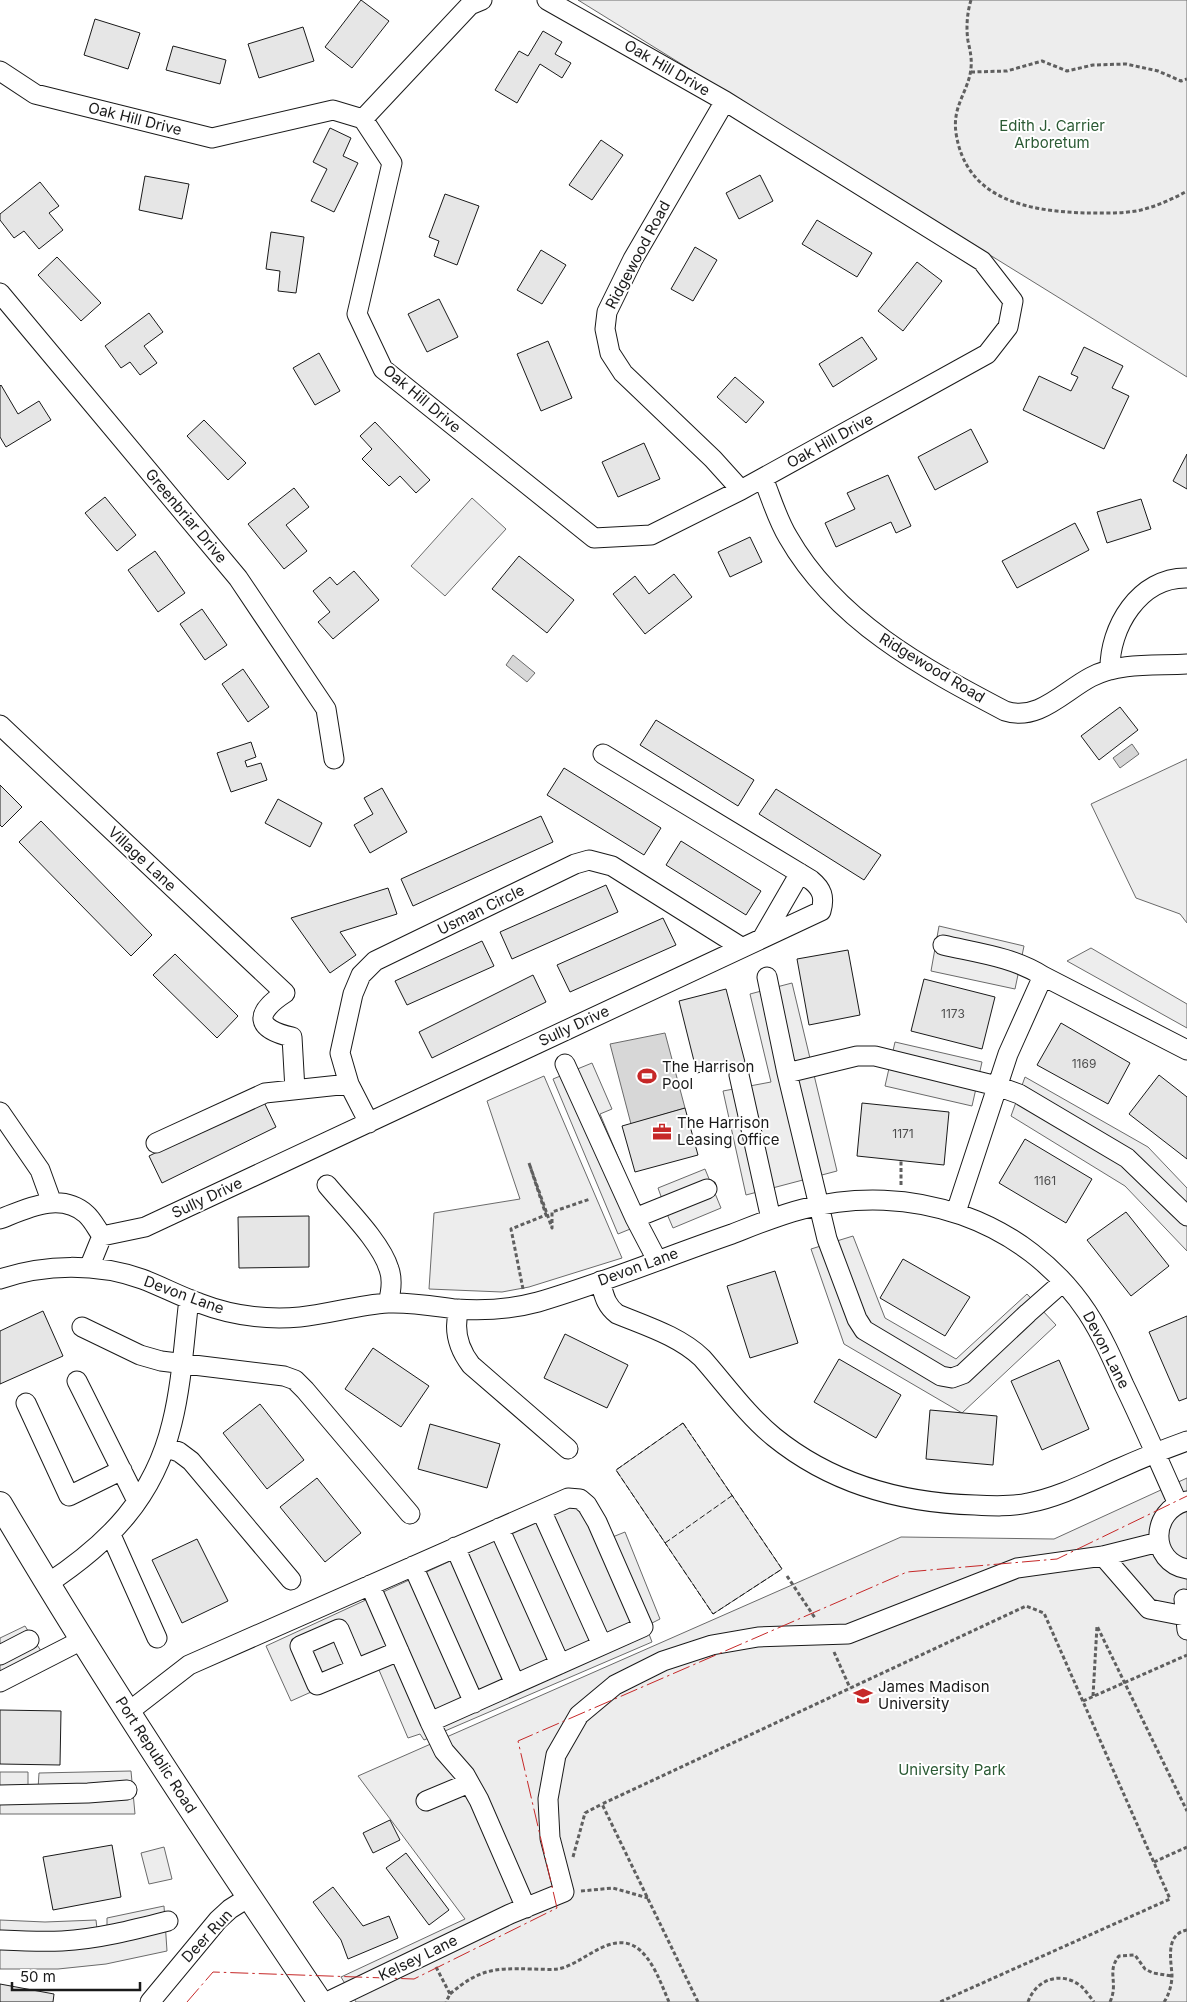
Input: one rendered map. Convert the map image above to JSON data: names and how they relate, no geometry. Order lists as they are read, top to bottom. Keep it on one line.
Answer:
{"streets":{"main road":["Port Republic Road"],"street":["Oak Hill Drive","Ridgewood Road","Greenbriar Drive","Village Lane","Usman Circle","Sully Drive","Devon Lane","Deer Run","Kelsey Lane"]},"crossings":[["Oak Hill Drive","Ridgewood Road"],["Usman Circle","Sully Drive"],["Port Republic Road","Deer Run"]],"parks":["Edith J. Carrier Arboretum","University Park"],"places":{"sports":["The Harrison Pool"],"office":["The Harrison Leasing Office"],"school or university":["James Madison University"]},"house_numbers":["1173","1169","1171","1161"],"scale_bar":"50 m"}
